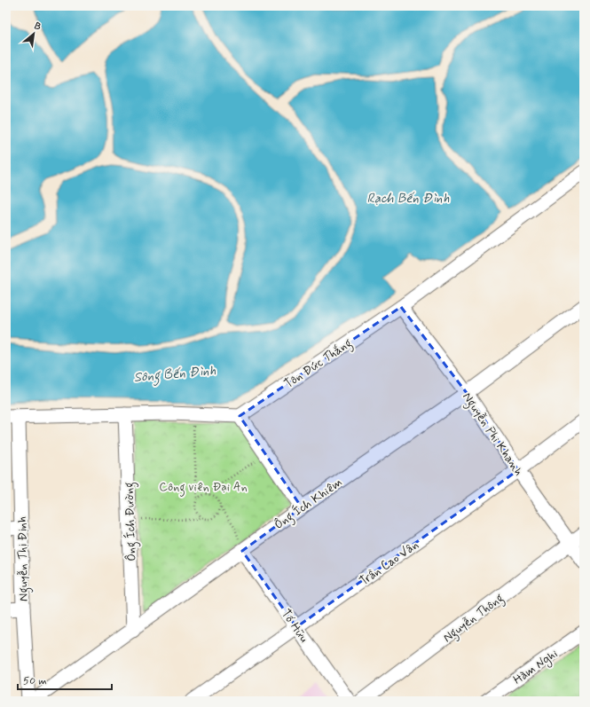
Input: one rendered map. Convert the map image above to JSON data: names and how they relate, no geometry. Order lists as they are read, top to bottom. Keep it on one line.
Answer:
{"streets":{"street":["Tôn Đức Thắng","Nguyễn Phi Khanh","Ông Ích Khiêm","Ông Ích Đường","Nguyễn Thị Định","Trần Cao Vân","Nguyễn Thông","Tố Hữu","Hàm Nghi"]},"crossings":[["Tôn Đức Thắng","Nguyễn Phi Khanh"],["Nguyễn Phi Khanh","Ông Ích Khiêm"],["Nguyễn Phi Khanh","Trần Cao Vân"],["Nguyễn Phi Khanh","Nguyễn Thông"],["Ông Ích Khiêm","Ông Ích Đường"],["Ông Ích Khiêm","Tố Hữu"],["Trần Cao Vân","Tố Hữu"]],"water":["Rạch Bến Đình","Sông Bến Đình"],"parks":["Công viên Đại An"],"scale_bar":"50 m","north":"top right"}
